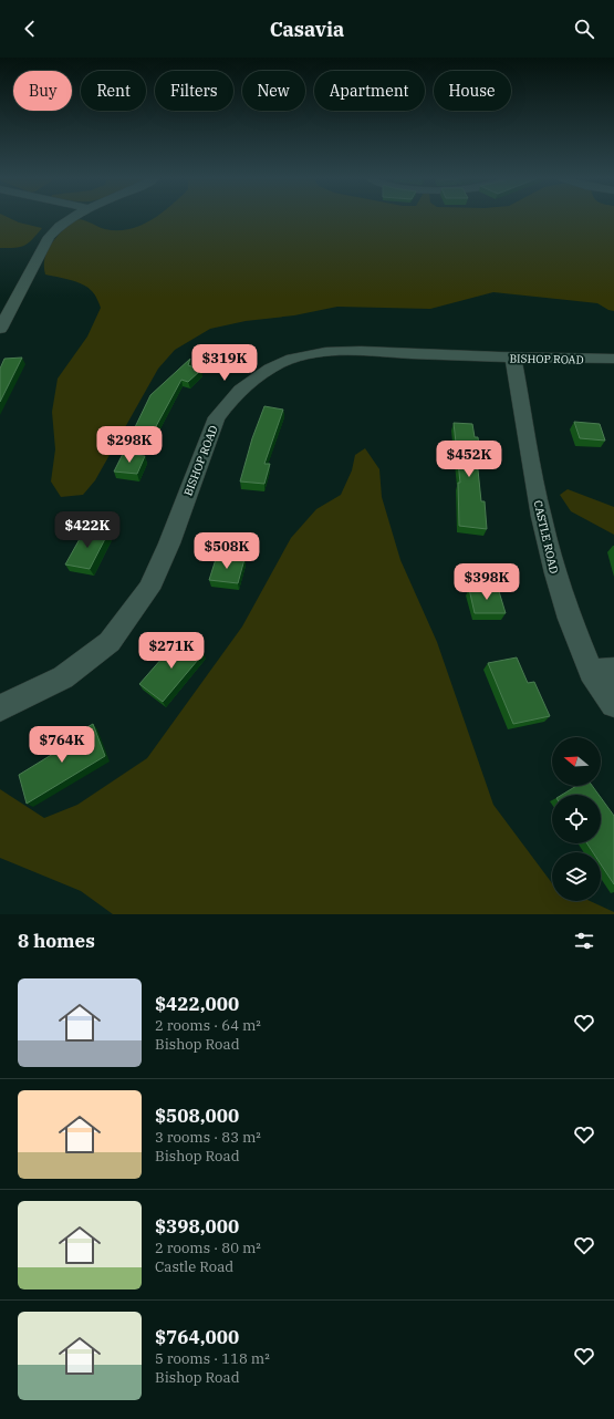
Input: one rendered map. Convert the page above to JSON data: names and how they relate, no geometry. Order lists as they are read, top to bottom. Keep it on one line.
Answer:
{"streets":{"street":["BISHOP ROAD","CASTLE ROAD"]},"crossings":[["BISHOP ROAD","CASTLE ROAD"]],"north":"left","page":{"header":"Casavia","chip":["Buy","Rent","Filters","New","Apartment","House"],"price":["$319K","$298K","$452K","$422K","$508K","$398K","$271K","$764K"],"heading":"8 homes","list":[{"name":"$422,000","note":"2 rooms · 64 m² · Bishop Road"},{"name":"$508,000","note":"3 rooms · 83 m² · Bishop Road"},{"name":"$398,000","note":"2 rooms · 80 m² · Castle Road"},{"name":"$764,000","note":"5 rooms · 118 m² · Bishop Road"}]}}
